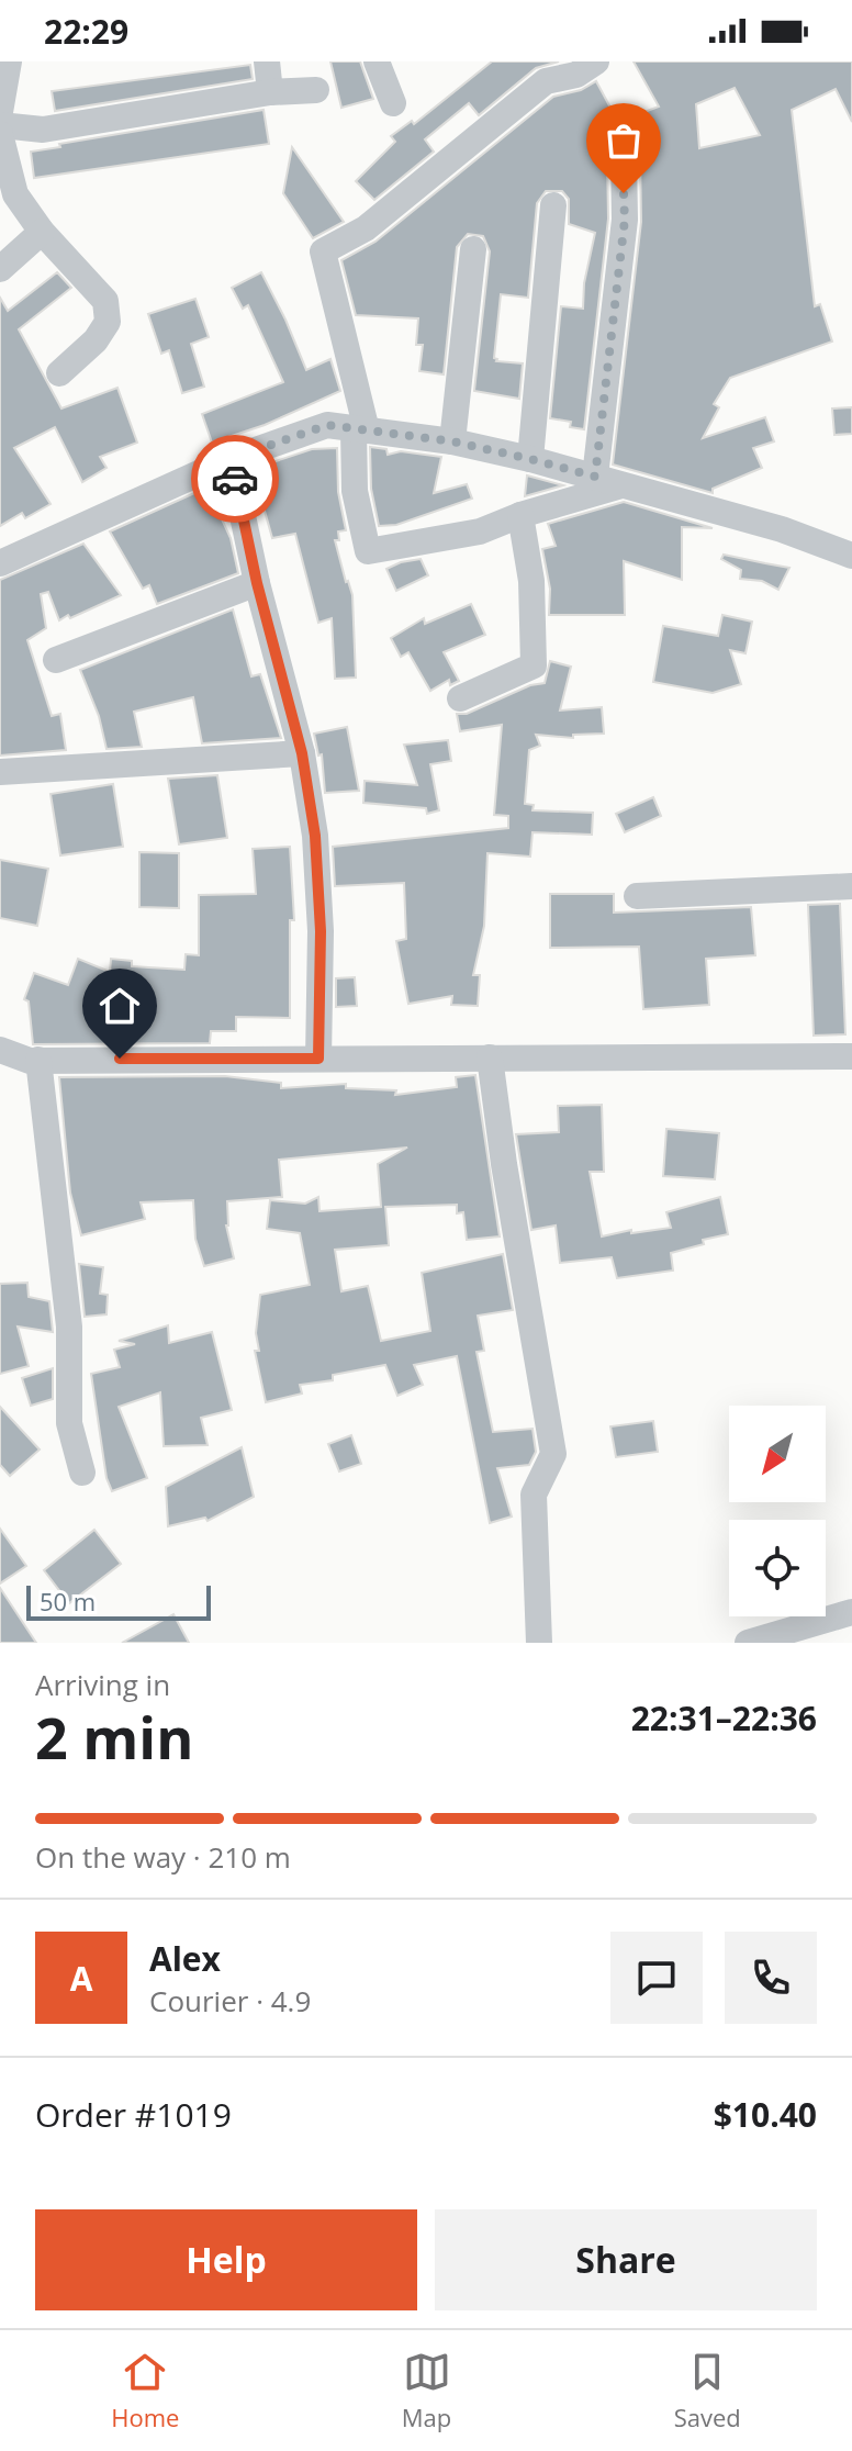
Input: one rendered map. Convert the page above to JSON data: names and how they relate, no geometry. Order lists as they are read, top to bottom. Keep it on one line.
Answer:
{"scale_bar":"50 m","north":"bottom left","page":{"status":"22:29","scale":"50 m","heading":["2 min","Arriving in","22:31–22:36"],"panel":["Alex","Courier · 4.9","Order #1019","$10.40"],"bar":"On the way · 210 m","round":"A","buttons":["Help","Share"],"tabs":["Home","Map","Saved"]}}
